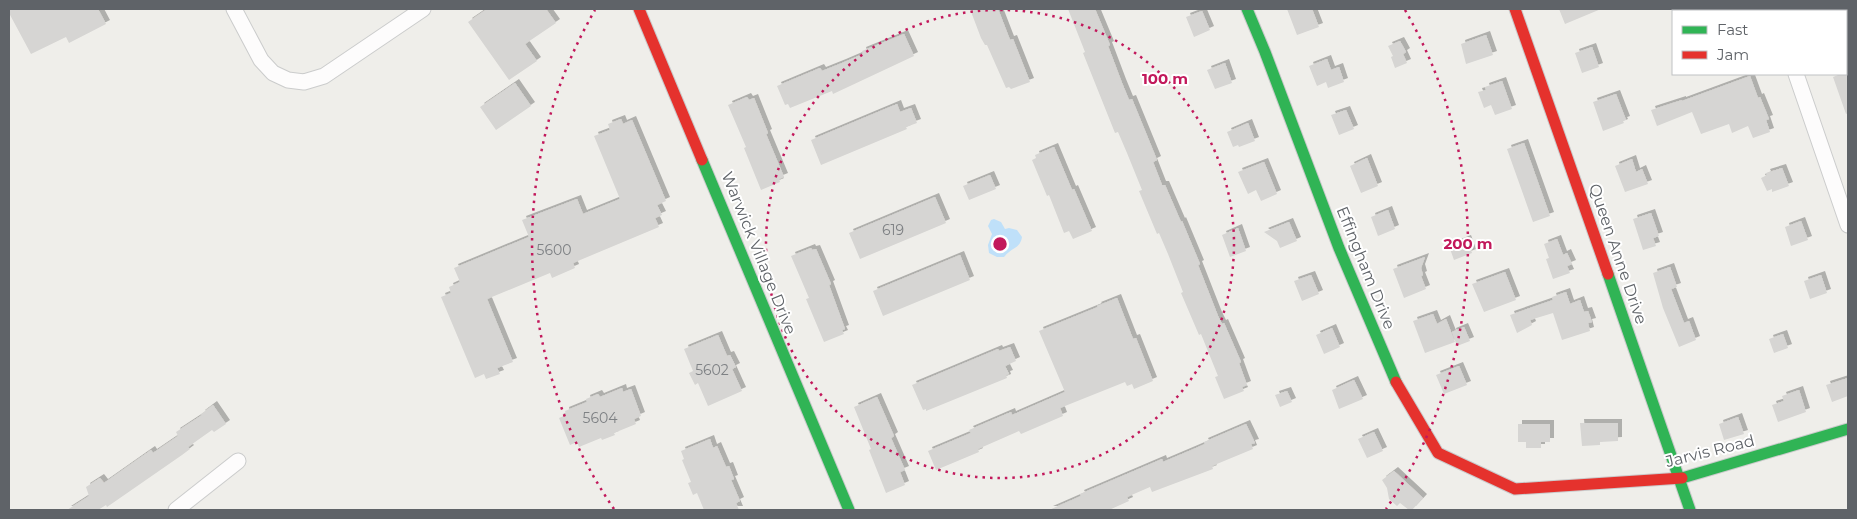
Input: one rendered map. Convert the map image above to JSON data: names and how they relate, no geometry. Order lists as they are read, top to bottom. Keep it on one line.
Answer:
{"streets":{"street":["Warwick Village Drive","Queen Anne Drive","Effingham Drive","Jarvis Road"]},"crossings":[["Queen Anne Drive","Jarvis Road"],["Effingham Drive","Jarvis Road"]],"house_numbers":["619","5600","5602","5604"],"legend":["Fast","Jam"],"rings":["100 m","200 m"]}
